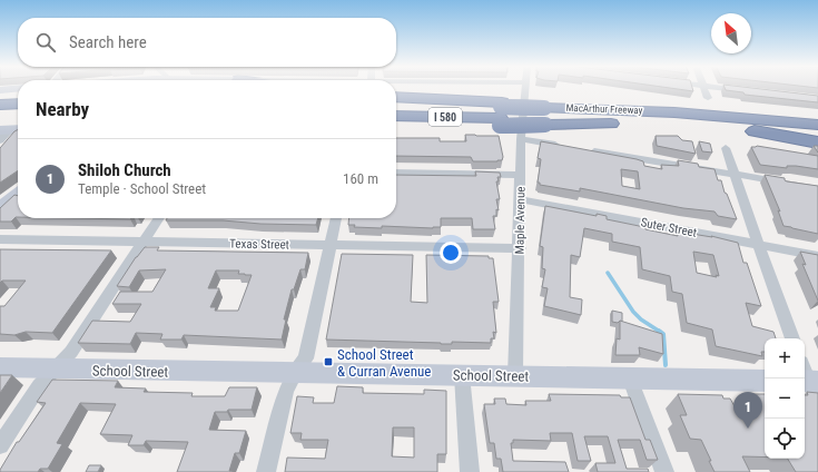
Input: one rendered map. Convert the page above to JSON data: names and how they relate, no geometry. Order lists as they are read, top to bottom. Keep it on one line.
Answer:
{"streets":{"highway":["MacArthur Freeway","I 580"],"street":["Maple Avenue","Suter Street","Texas Street","School Street"]},"crossings":[["Maple Avenue","Suter Street"],["Maple Avenue","Texas Street"],["Maple Avenue","School Street"]],"places":{"transit":["School Street & Curran Avenue"]},"north":"top left","page":{"search":"Search here","heading":"Nearby","list":[{"mark":"1","name":"Shiloh Church","note":"Temple · School Street","value":"160 m"}],"map_buttons":["+","−"],"pins":"1"}}
